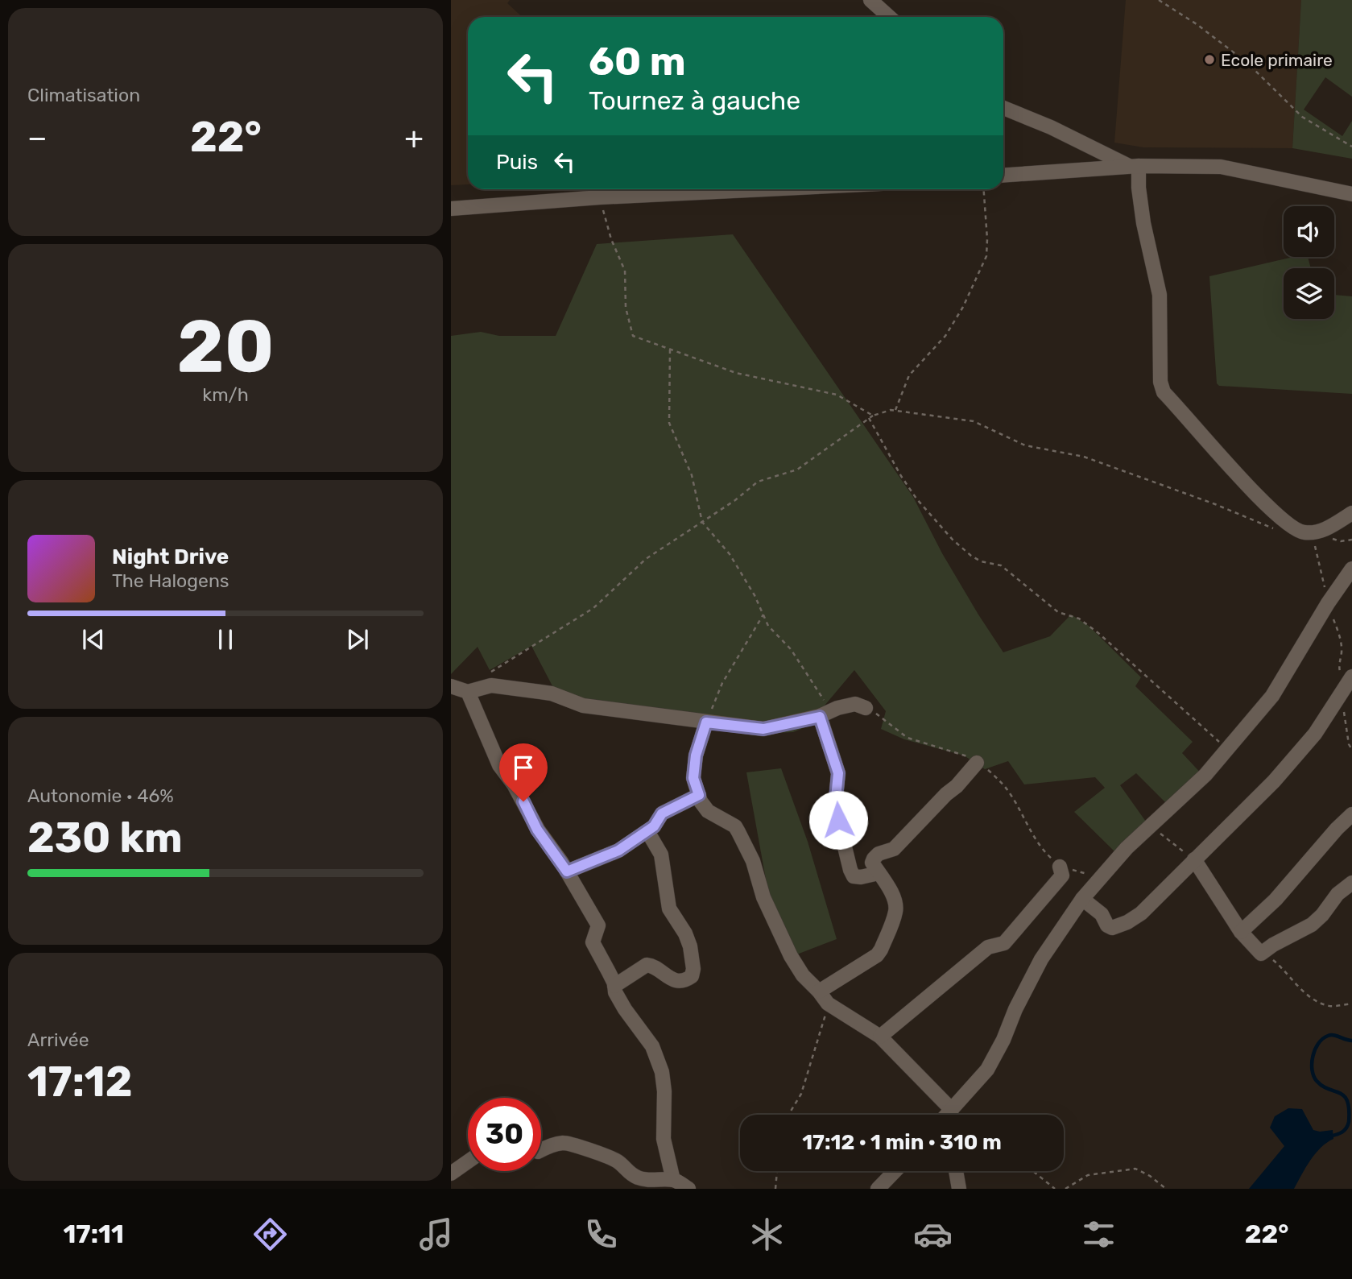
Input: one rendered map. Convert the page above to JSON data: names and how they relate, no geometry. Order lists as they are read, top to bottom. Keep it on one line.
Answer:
{"places":["Ecole primaire"],"page":{"tile":["Climatisation",["20","km/h"],["Autonomie · 46%","230 km"],["Arrivée","17:12"]],"turn":["60 m","Tournez à gauche"],"heat":["−","22°","+"],"then":"Puis","song":["Night Drive","The Halogens"],"limit":"30","trip":"17:12 · 1 min · 310 m","tabs":["17:11","22°"]}}
